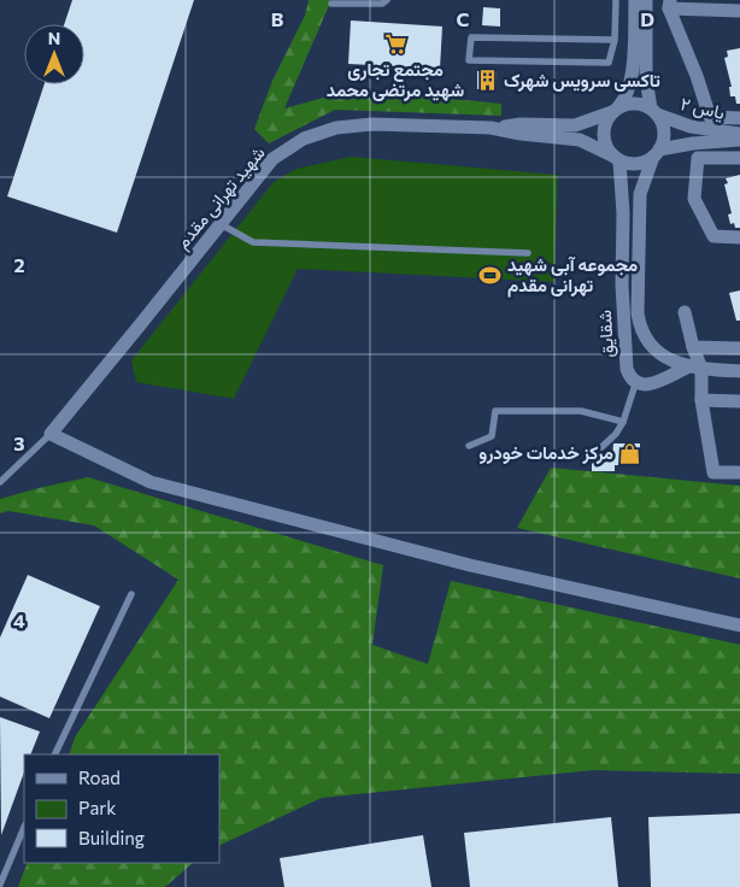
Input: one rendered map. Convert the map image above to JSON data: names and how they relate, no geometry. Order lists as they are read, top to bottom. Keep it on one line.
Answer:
{"streets":{"street":["یاس ۲","شهید تهرانی مقدم","شقایق"]},"crossings":[["یاس ۲","شهید تهرانی مقدم"],["یاس ۲","شقایق"],["شهید تهرانی مقدم","شقایق"]],"places":{"supermarket":["مجتمع تجاری شهید مرتضی محمد"],"building":["تاکسی سرویس شهرک"],"sports":["مجموعه آبی شهید تهرانی مقدم"],"shop":["مرکز خدمات خودرو"]},"legend":["Road","Park","Building"],"north":"top","grid":{"columns":["B","C","D"],"rows":["2","3","4"]}}
